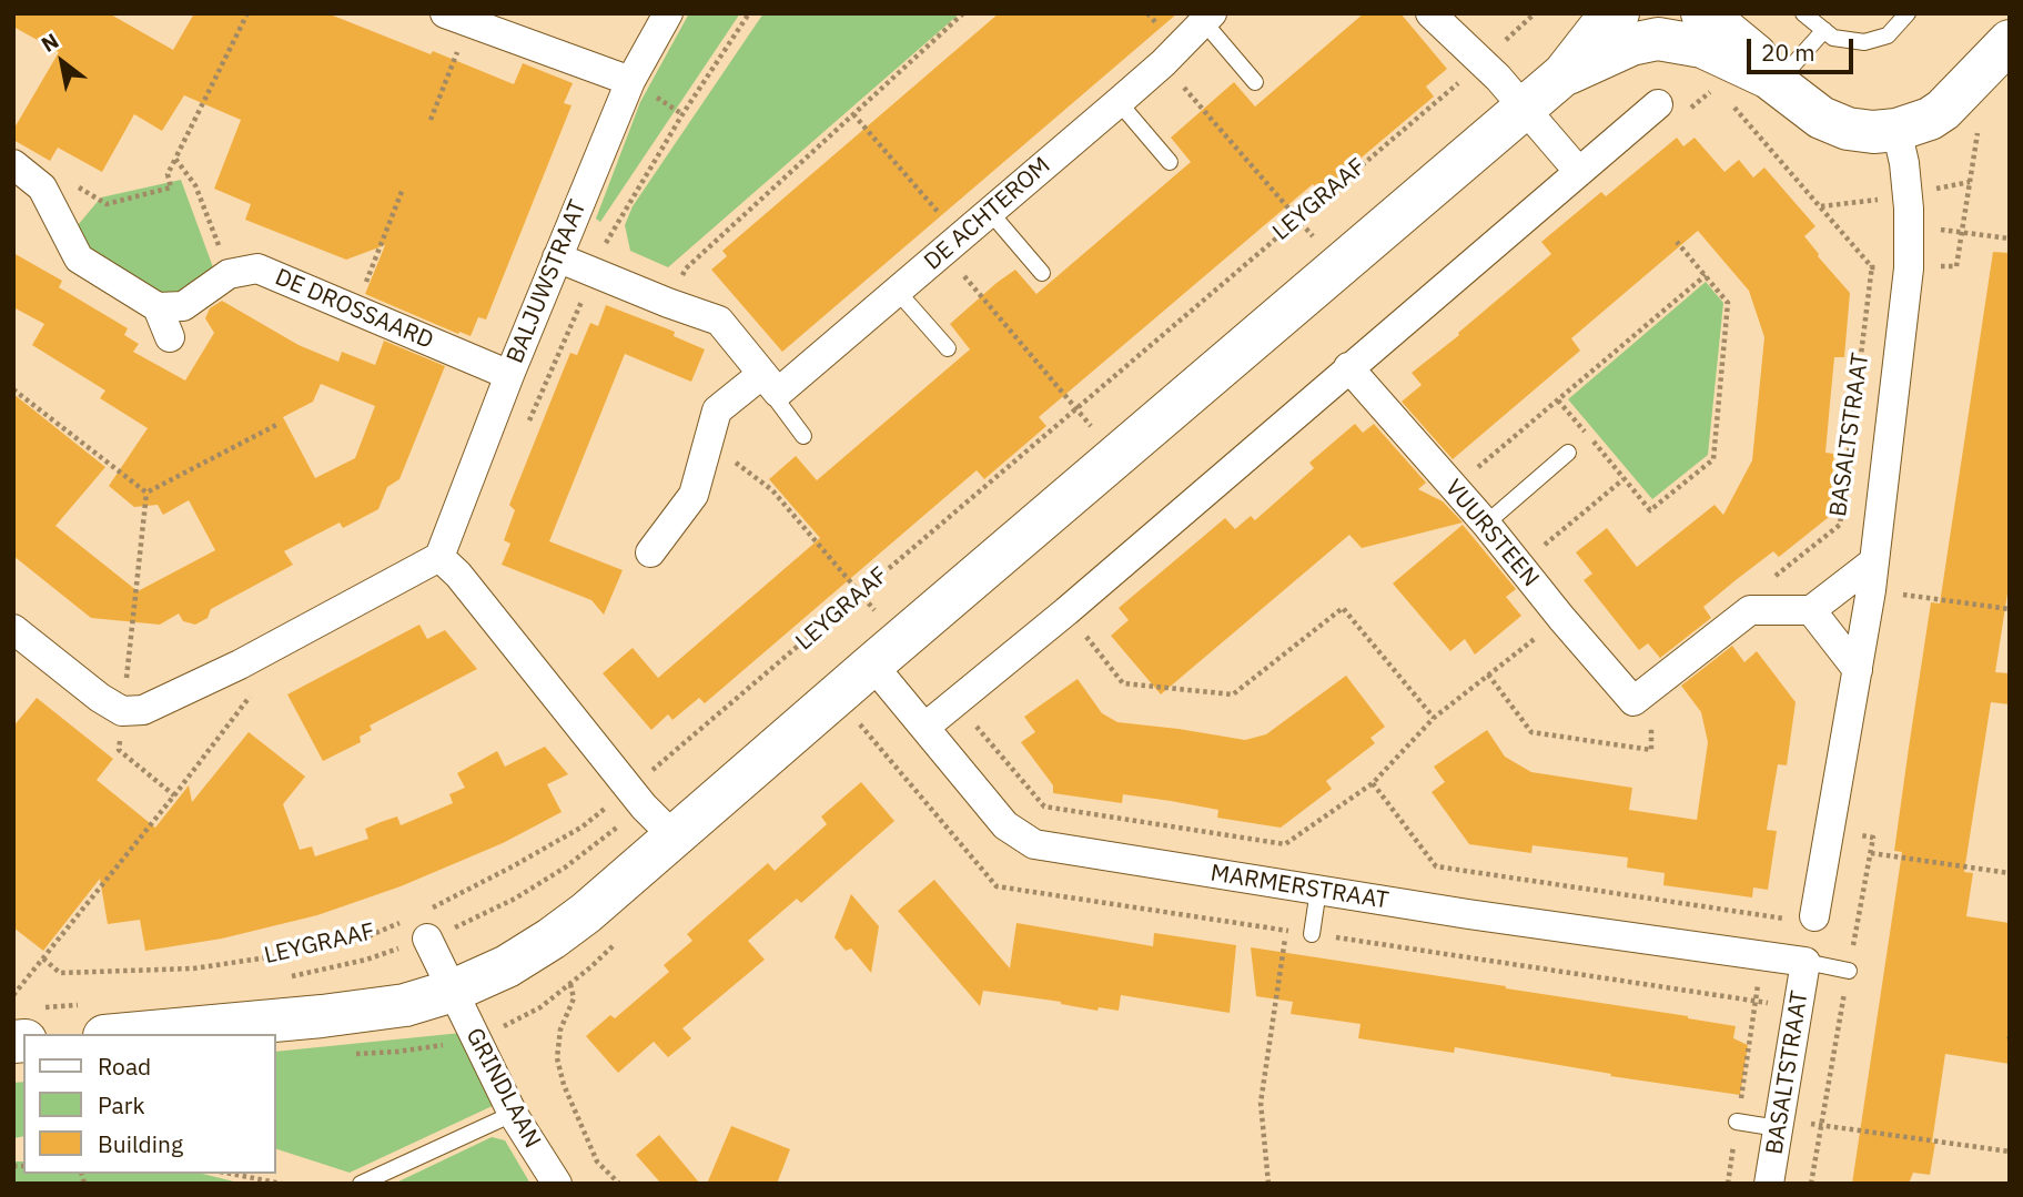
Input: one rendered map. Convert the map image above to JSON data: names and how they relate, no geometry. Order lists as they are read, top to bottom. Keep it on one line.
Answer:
{"streets":{"street":["DE ACHTEROM","BALJUWSTRAAT","DE DROSSAARD","BASALTSTRAAT","VUURSTEEN","MARMERSTRAAT","GRINDLAAN"],"path":["LEYGRAAF"]},"crossings":[["LEYGRAAF","GRINDLAAN"],["BALJUWSTRAAT","DE DROSSAARD"],["BASALTSTRAAT","MARMERSTRAAT"],["VUURSTEEN","MARMERSTRAAT"]],"legend":["Road","Park","Building"],"scale_bar":"20 m","north":"top left"}
